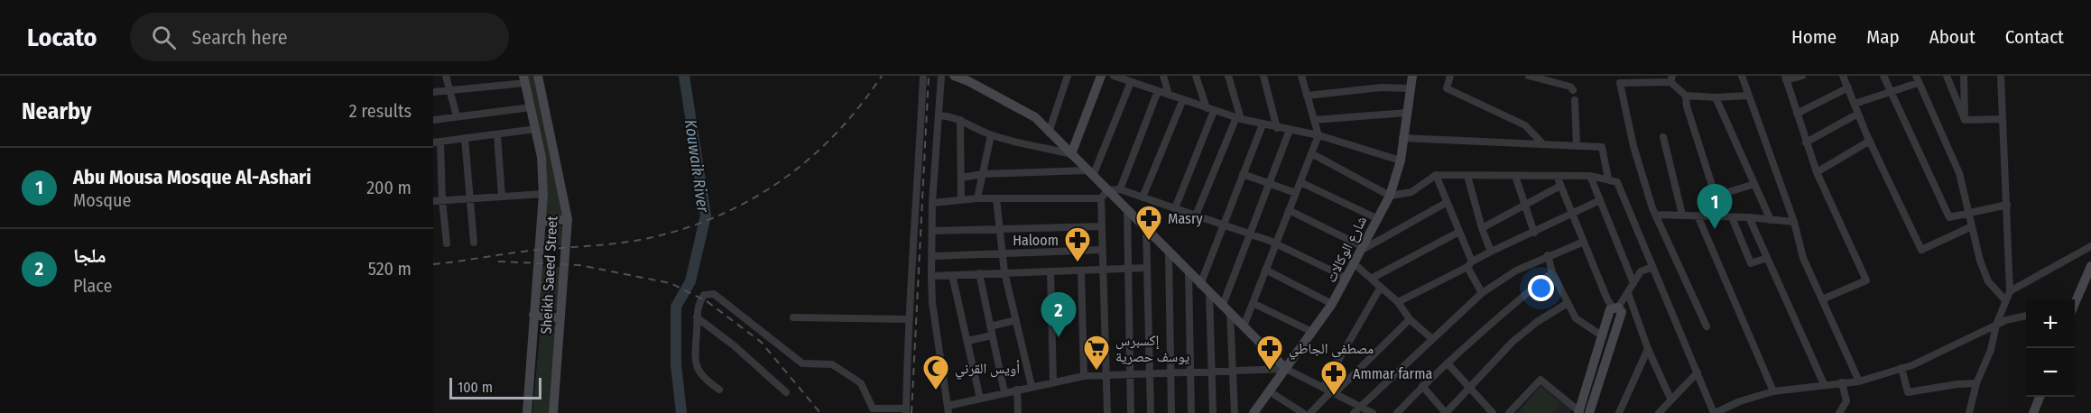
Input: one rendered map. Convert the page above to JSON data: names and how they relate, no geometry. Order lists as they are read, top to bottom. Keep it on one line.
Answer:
{"streets":{"street":["شارع الوكالات","Sheikh Saeed Street"]},"water":["Kouwaik River"],"places":{"pharmacy":["Masry","Haloom","مصطفى الجاطي","Ammar farma"],"supermarket":["إكسبرس يوسف حصرية"],"mosque":["أويس القرني"]},"scale_bar":"100 m","page":{"header":"Locato","search":"Search here","nav":["Home","Map","About","Contact"],"heading":["Nearby","2 results"],"list":[{"mark":"1","name":"Abu Mousa Mosque Al-Ashari","note":"Mosque","value":"200 m"},{"mark":"2","name":"ملجا","note":"Place","value":"520 m"}],"pins":["1","2"],"map_buttons":["+","−"],"scale":"100 m"}}
